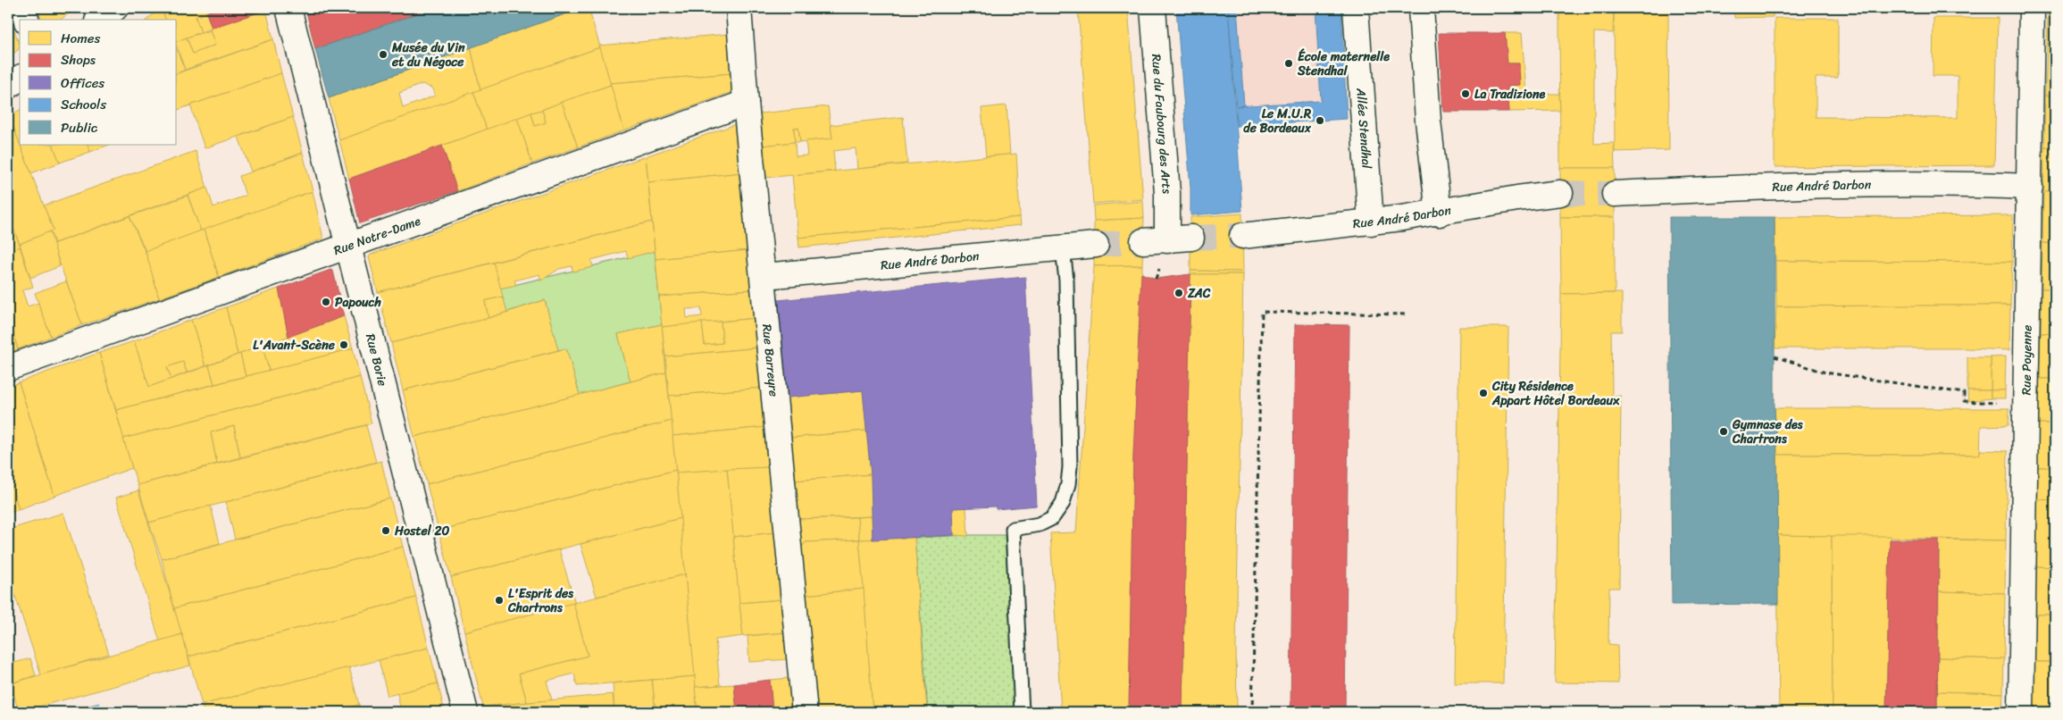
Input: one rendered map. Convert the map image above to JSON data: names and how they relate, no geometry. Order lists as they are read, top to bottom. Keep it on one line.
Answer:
{"streets":{"street":["Rue du Faubourg des Arts","Allée Stendhal","Rue André Darbon","Rue Notre-Dame","Rue Borie","Rue Barreyre","Rue Poyenne"]},"crossings":[["Allée Stendhal","Rue André Darbon"],["Rue André Darbon","Rue Barreyre"],["Rue André Darbon","Rue Poyenne"],["Rue Notre-Dame","Rue Borie"],["Rue Notre-Dame","Rue Barreyre"]],"places":["Musée du Vin et du Négoce","École maternelle Stendhal","La Tradizione","Le M.U.R de Bordeaux","ZAC","Papouch","L'Avant-Scène","City Résidence Appart Hôtel Bordeaux","Gymnase des Chartrons","Hostel 20","L'Esprit des Chartrons"],"legend":["Homes","Shops","Offices","Schools","Public"]}
